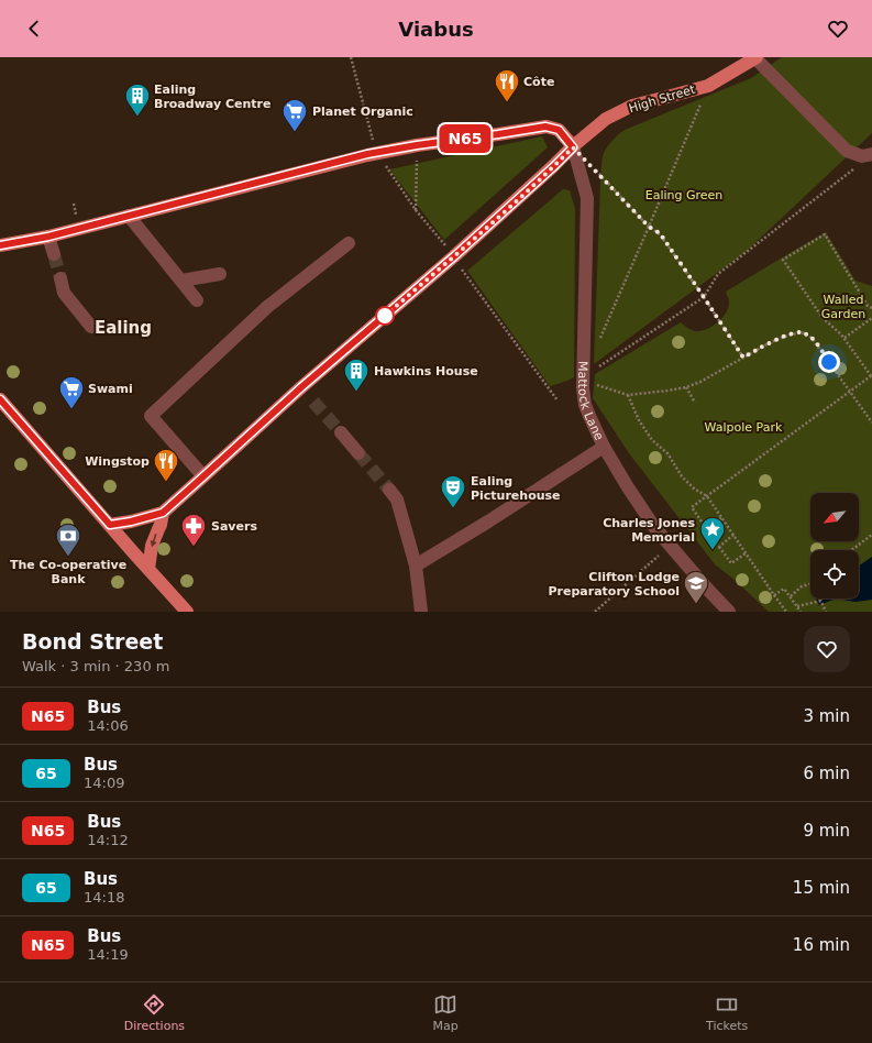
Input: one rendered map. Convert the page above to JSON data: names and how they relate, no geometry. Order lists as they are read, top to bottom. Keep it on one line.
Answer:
{"streets":{"main road":["High Street"],"street":["Mattock Lane"]},"crossings":[["High Street","Mattock Lane"]],"districts":["Ealing"],"parks":["Ealing Green","Walled Garden","Walpole Park"],"places":{"restaurant":["Côte","Wingstop"],"building":["Ealing Broadway Centre","Hawkins House"],"supermarket":["Planet Organic","Swami"],"theatre":["Ealing Picturehouse"],"pharmacy":["Savers"],"place":["Charles Jones Memorial"],"bank":["The Co-operative Bank"],"school or university":["Clifton Lodge Preparatory School"]},"lines":["bus line N65"],"north":"bottom left","page":{"header":"Viabus","on_map":"N65","heading":["Bond Street","Walk · 3 min · 230 m"],"list":[{"mark":"N65","name":"Bus","note":"14:06","value":"3 min"},{"mark":"65","name":"Bus","note":"14:09","value":"6 min"},{"mark":"N65","name":"Bus","note":"14:12","value":"9 min"},{"mark":"65","name":"Bus","note":"14:18","value":"15 min"},{"mark":"N65","name":"Bus","note":"14:19","value":"16 min"}],"tabs":["Directions","Map","Tickets"]}}
